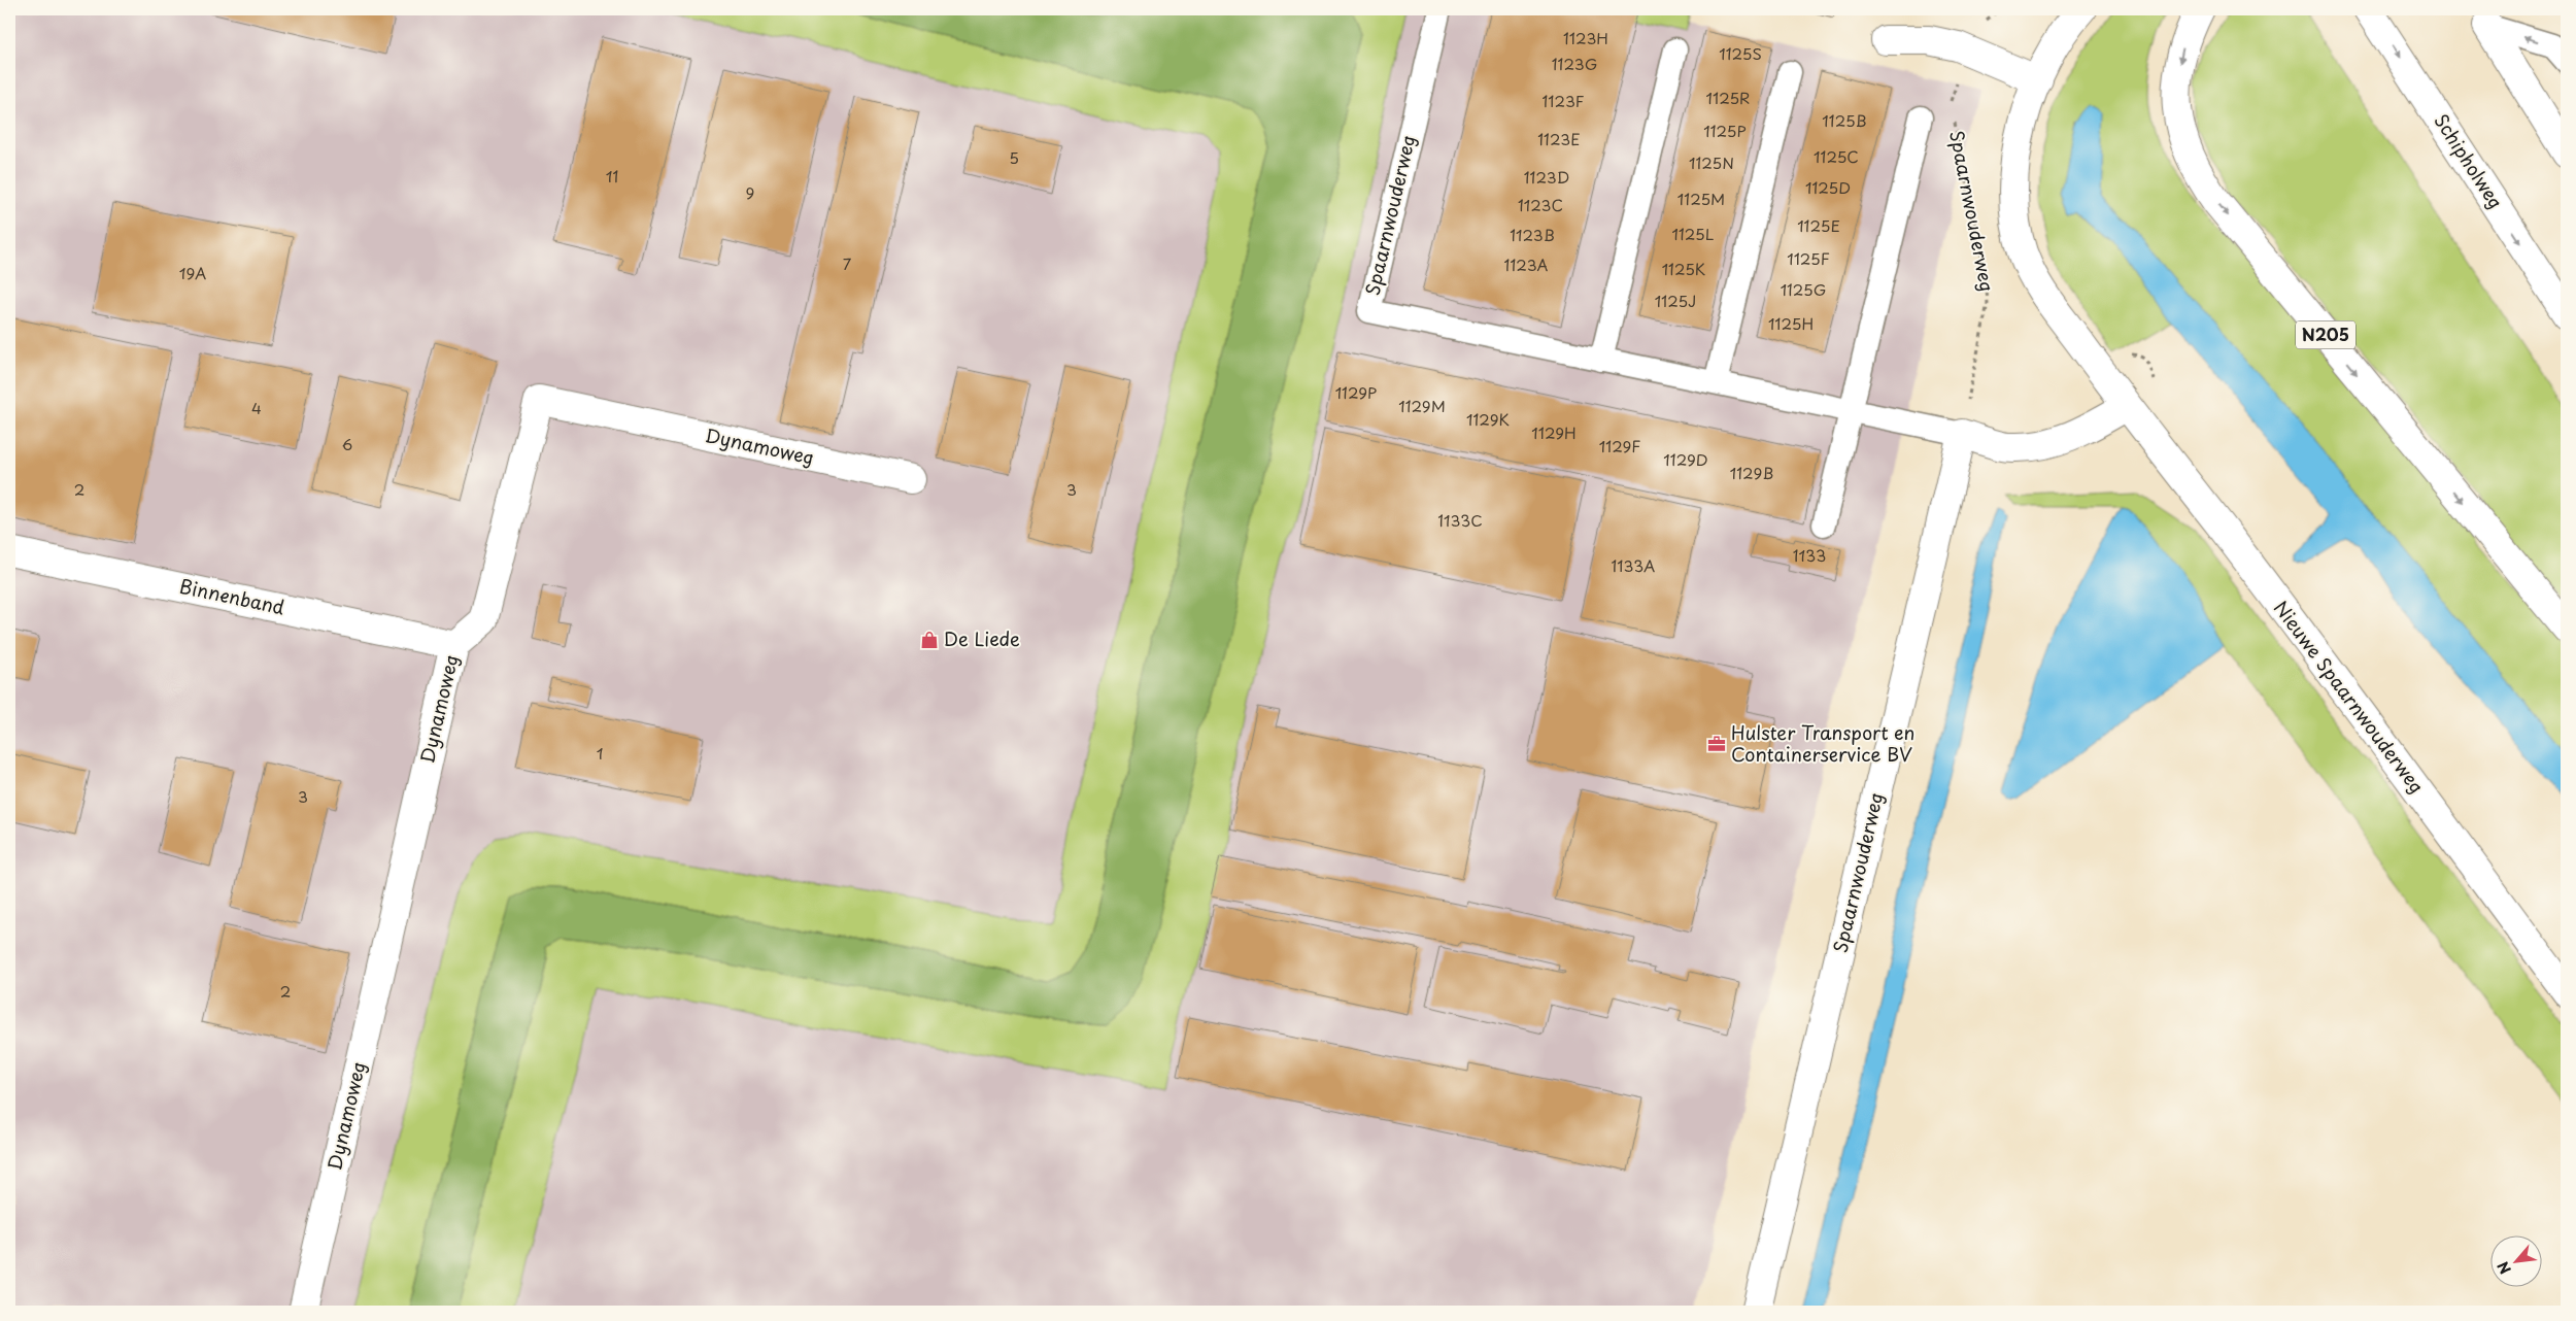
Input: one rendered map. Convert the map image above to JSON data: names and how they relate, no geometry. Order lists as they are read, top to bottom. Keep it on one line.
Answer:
{"streets":{"main road":["Schipholweg","Spaarnwouderweg","N205","Dynamoweg","Binnenband","Nieuwe Spaarnwouderweg"]},"crossings":[["Spaarnwouderweg","Nieuwe Spaarnwouderweg"],["Dynamoweg","Binnenband"]],"places":{"shop":["De Liede"],"office":["Hulster Transport en Containerservice BV"]},"house_numbers":["1123H","1125S","1123G","1125R","1123F","1125B","1125P","1123E","1125C","5","1125N","11","1123D","1125D","9","1125M","1123C","1125E","1125L","1123B","1125F","7","1123A","1125K","19A","1125G","1125J","1125H","1129P","1129M","4","1129K","1129H","6","1129F","1129D","1129B","2","3","1133C","1133","1133A","1","3","2"],"north":"bottom left"}
